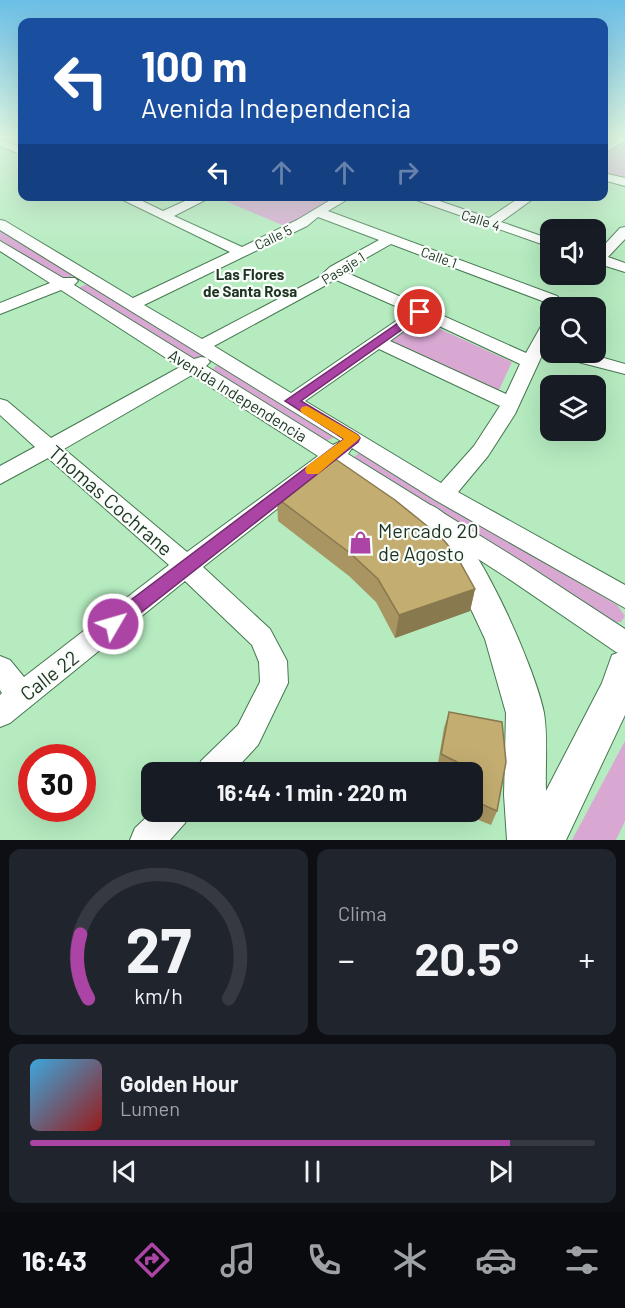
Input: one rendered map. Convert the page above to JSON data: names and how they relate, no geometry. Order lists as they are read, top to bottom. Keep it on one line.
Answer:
{"streets":{"street":["Calle 4","Calle 5","Calle 1","Pasaje 1","Avenida Independencia","Thomas Cochrane","Calle 22"]},"crossings":[["Calle 5","Calle 1"],["Calle 5","Avenida Independencia"],["Calle 1","Pasaje 1"],["Pasaje 1","Avenida Independencia"],["Pasaje 1","Thomas Cochrane"],["Avenida Independencia","Calle 22"],["Thomas Cochrane","Calle 22"]],"districts":["Las Flores de Santa Rosa"],"places":{"shop":["Mercado 20 de Agosto"]},"page":{"turn":["100 m","Avenida Independencia"],"limit":"30","trip":"16:44 · 1 min · 220 m","tile":"Clima","heat":["−","20.5°","+"],"song":["Golden Hour","Lumen"],"tabs":"16:43","gauge":["27","km/h"]}}
